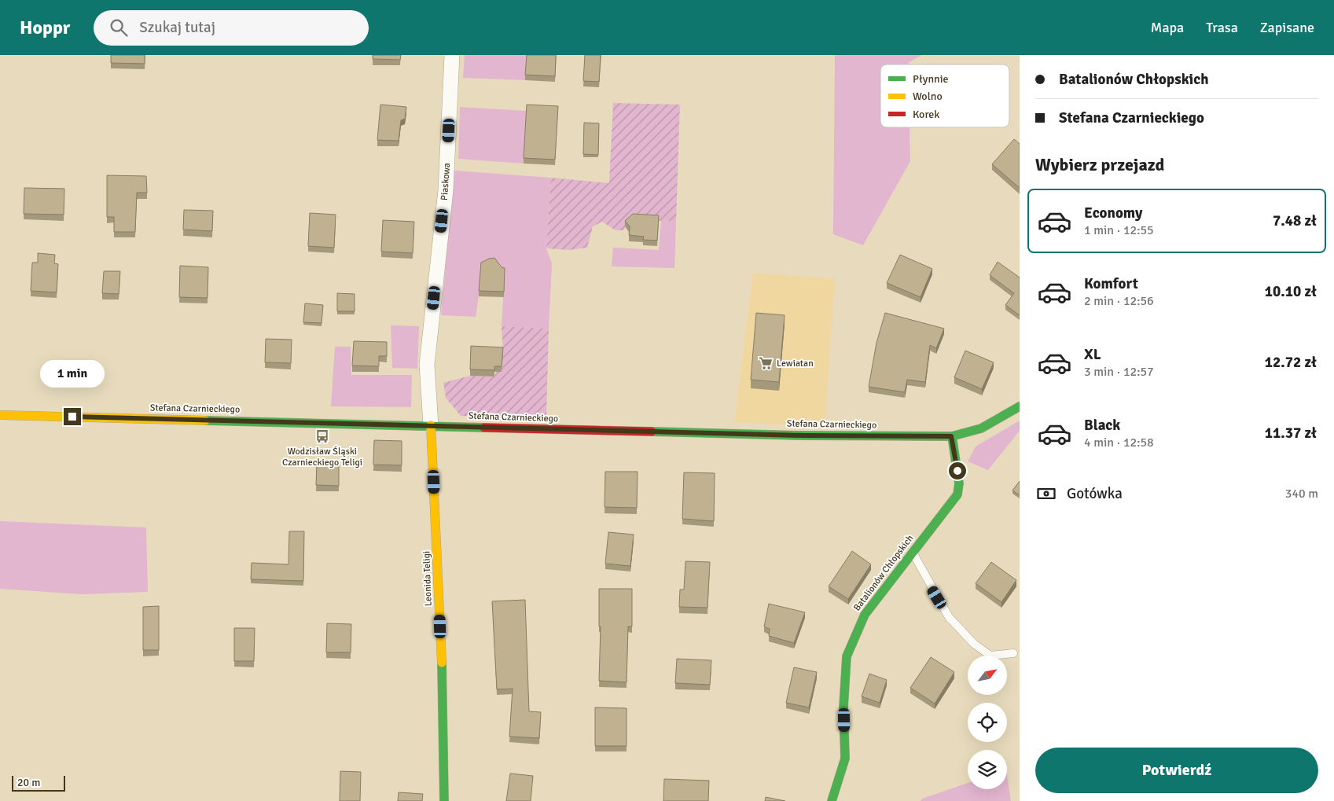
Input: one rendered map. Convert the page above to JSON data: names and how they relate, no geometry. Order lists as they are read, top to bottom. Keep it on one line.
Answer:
{"streets":{"street":["Piaskowa","Stefana Czarnieckiego","Batalionów Chłopskich","Leonida Teligi"]},"crossings":[["Piaskowa","Stefana Czarnieckiego"],["Piaskowa","Leonida Teligi"],["Stefana Czarnieckiego","Batalionów Chłopskich"],["Stefana Czarnieckiego","Leonida Teligi"]],"places":{"supermarket":["Lewiatan"],"bus stop":["Wodzisław Śląski Czarnieckiego Teligi"]},"legend":["Płynnie","Wolno","Korek"],"scale_bar":"20 m","north":"top right","page":{"header":"Hoppr","search":"Szukaj tutaj","nav":["Mapa","Trasa","Zapisane"],"banner":["Batalionów Chłopskich","Stefana Czarnieckiego"],"heading":"Wybierz przejazd","list":[{"name":"Economy","note":"1 min · 12:55","value":"7.48 zł"},{"name":"Komfort","note":"2 min · 12:56","value":"10.10 zł"},{"name":"XL","note":"3 min · 12:57","value":"12.72 zł"},{"name":"Black","note":"4 min · 12:58","value":"11.37 zł"}],"bubble":"1 min","pay":["Gotówka","340 m"],"buttons":"Potwierdź","scale":"20 m"}}
